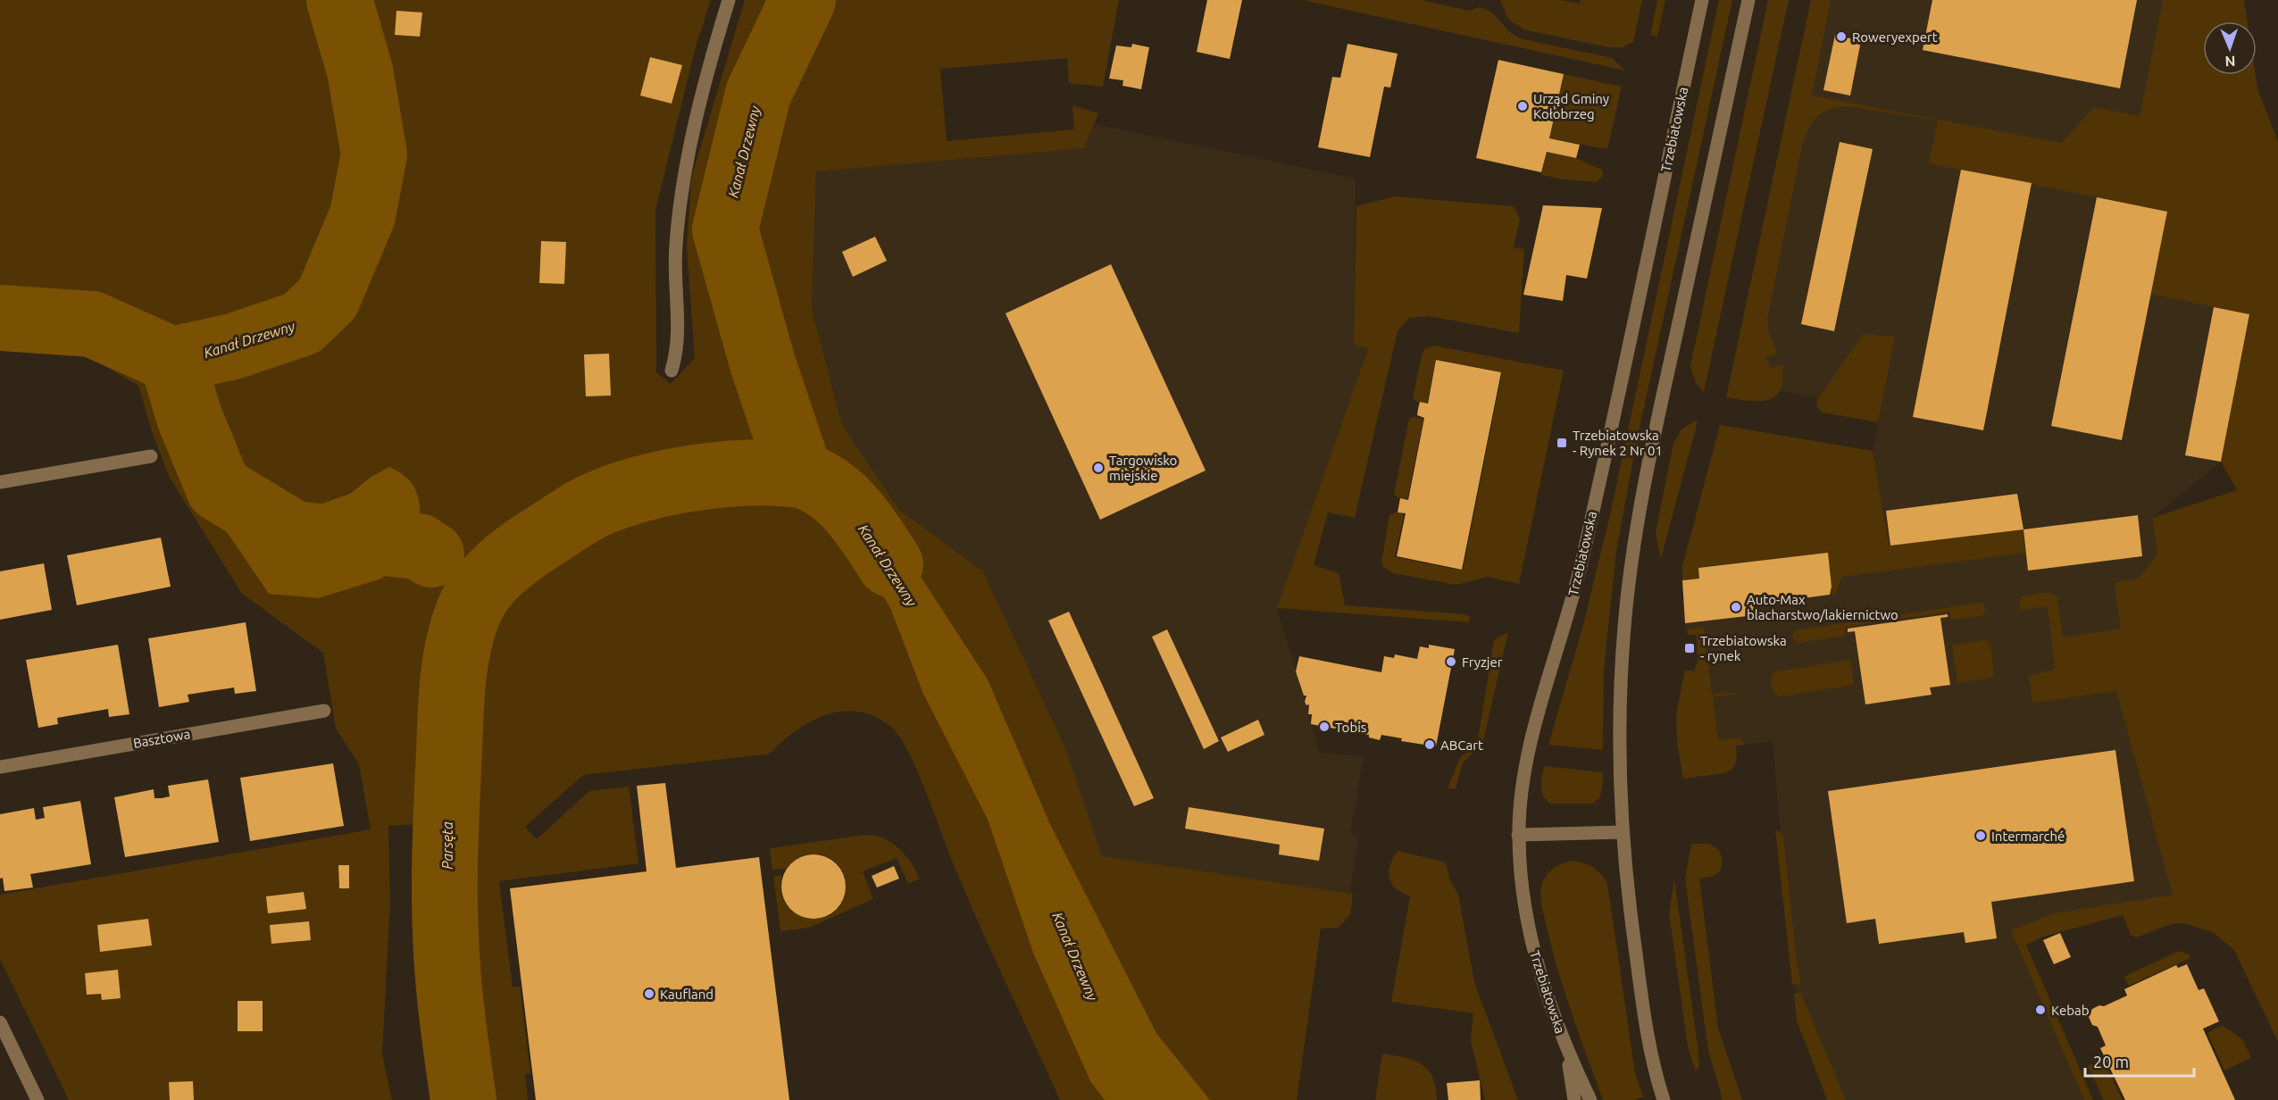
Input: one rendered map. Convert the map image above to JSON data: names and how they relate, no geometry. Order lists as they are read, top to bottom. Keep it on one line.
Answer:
{"streets":{"street":["Trzebiatowska","Basztowa"]},"water":["Kanał Drzewny","Parsęta"],"places":{"other":["Roweryexpert","Urząd Gminy Kołobrzeg","Targowisko miejskie","Auto-Max blacharstwo/lakiernictwo","Fryzjer","Tobis","ABCart","Intermarché","Kaufland","Kebab"],"transit":["Trzebiatowska - Rynek 2 Nr 01","Trzebiatowska - rynek"]},"scale_bar":"20 m","north":"bottom"}
